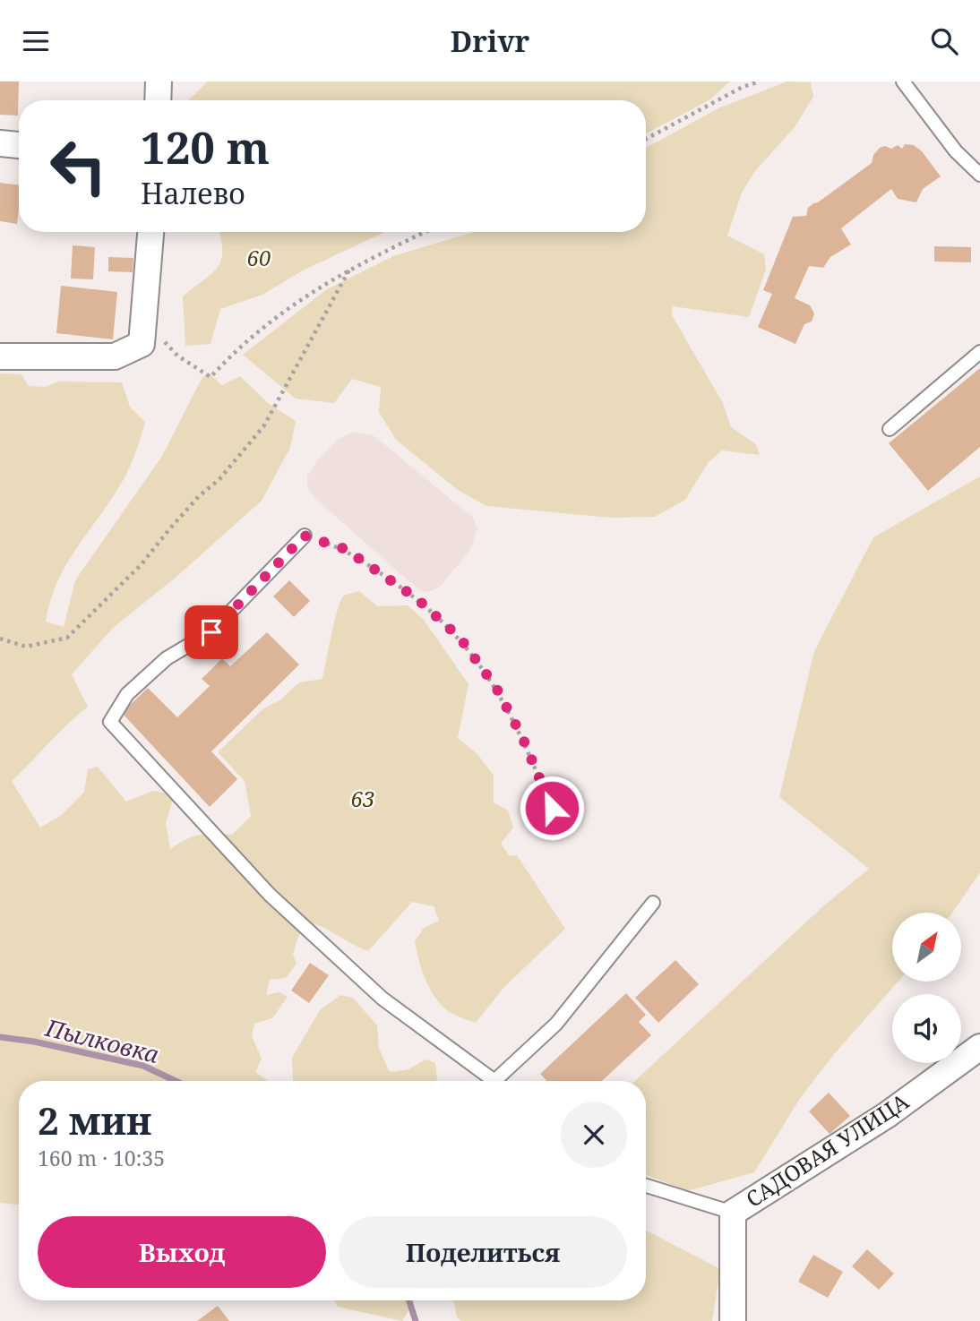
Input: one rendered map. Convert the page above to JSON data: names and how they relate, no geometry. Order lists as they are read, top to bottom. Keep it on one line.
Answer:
{"streets":{"street":["САДОВАЯ УЛИЦА"]},"water":["Пылковка"],"parks":["60","63"],"north":"top right","page":{"header":"Drivr","turn":["120 m","Налево"],"heading":["2 мин","160 m · 10:35"],"buttons":["Выход","Поделиться"]}}
